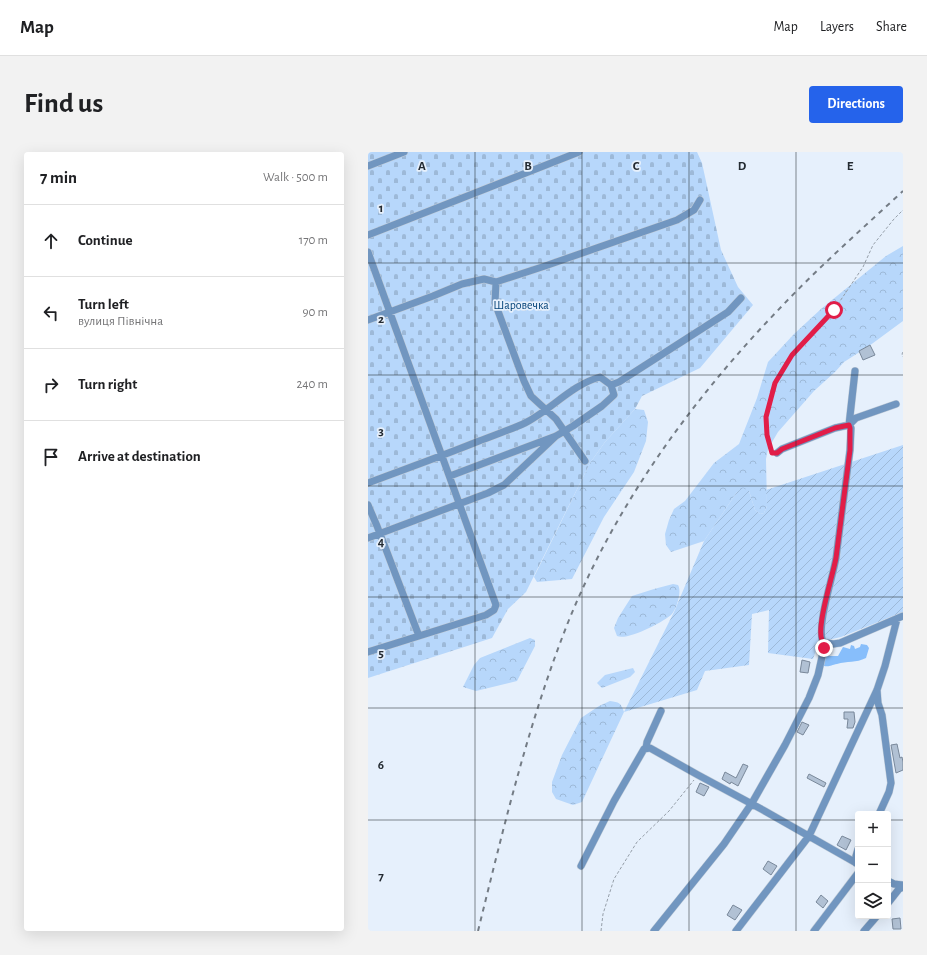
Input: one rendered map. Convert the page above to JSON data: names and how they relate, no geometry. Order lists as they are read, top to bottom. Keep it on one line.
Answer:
{"parks":["Шаровечка"],"page":{"header":"Map","nav":["Map","Layers","Share"],"buttons":"Directions","title":"Find us","heading":["7 min","Walk · 500 m"],"list":[["Continue","170 m"],["Turn left","вулиця Північна","90 m"],["Turn right","240 m"],"Arrive at destination"],"map_buttons":["+","−"]},"grid":{"columns":["A","B","C","D","E"],"rows":["1","2","3","4","5","6","7"]}}
